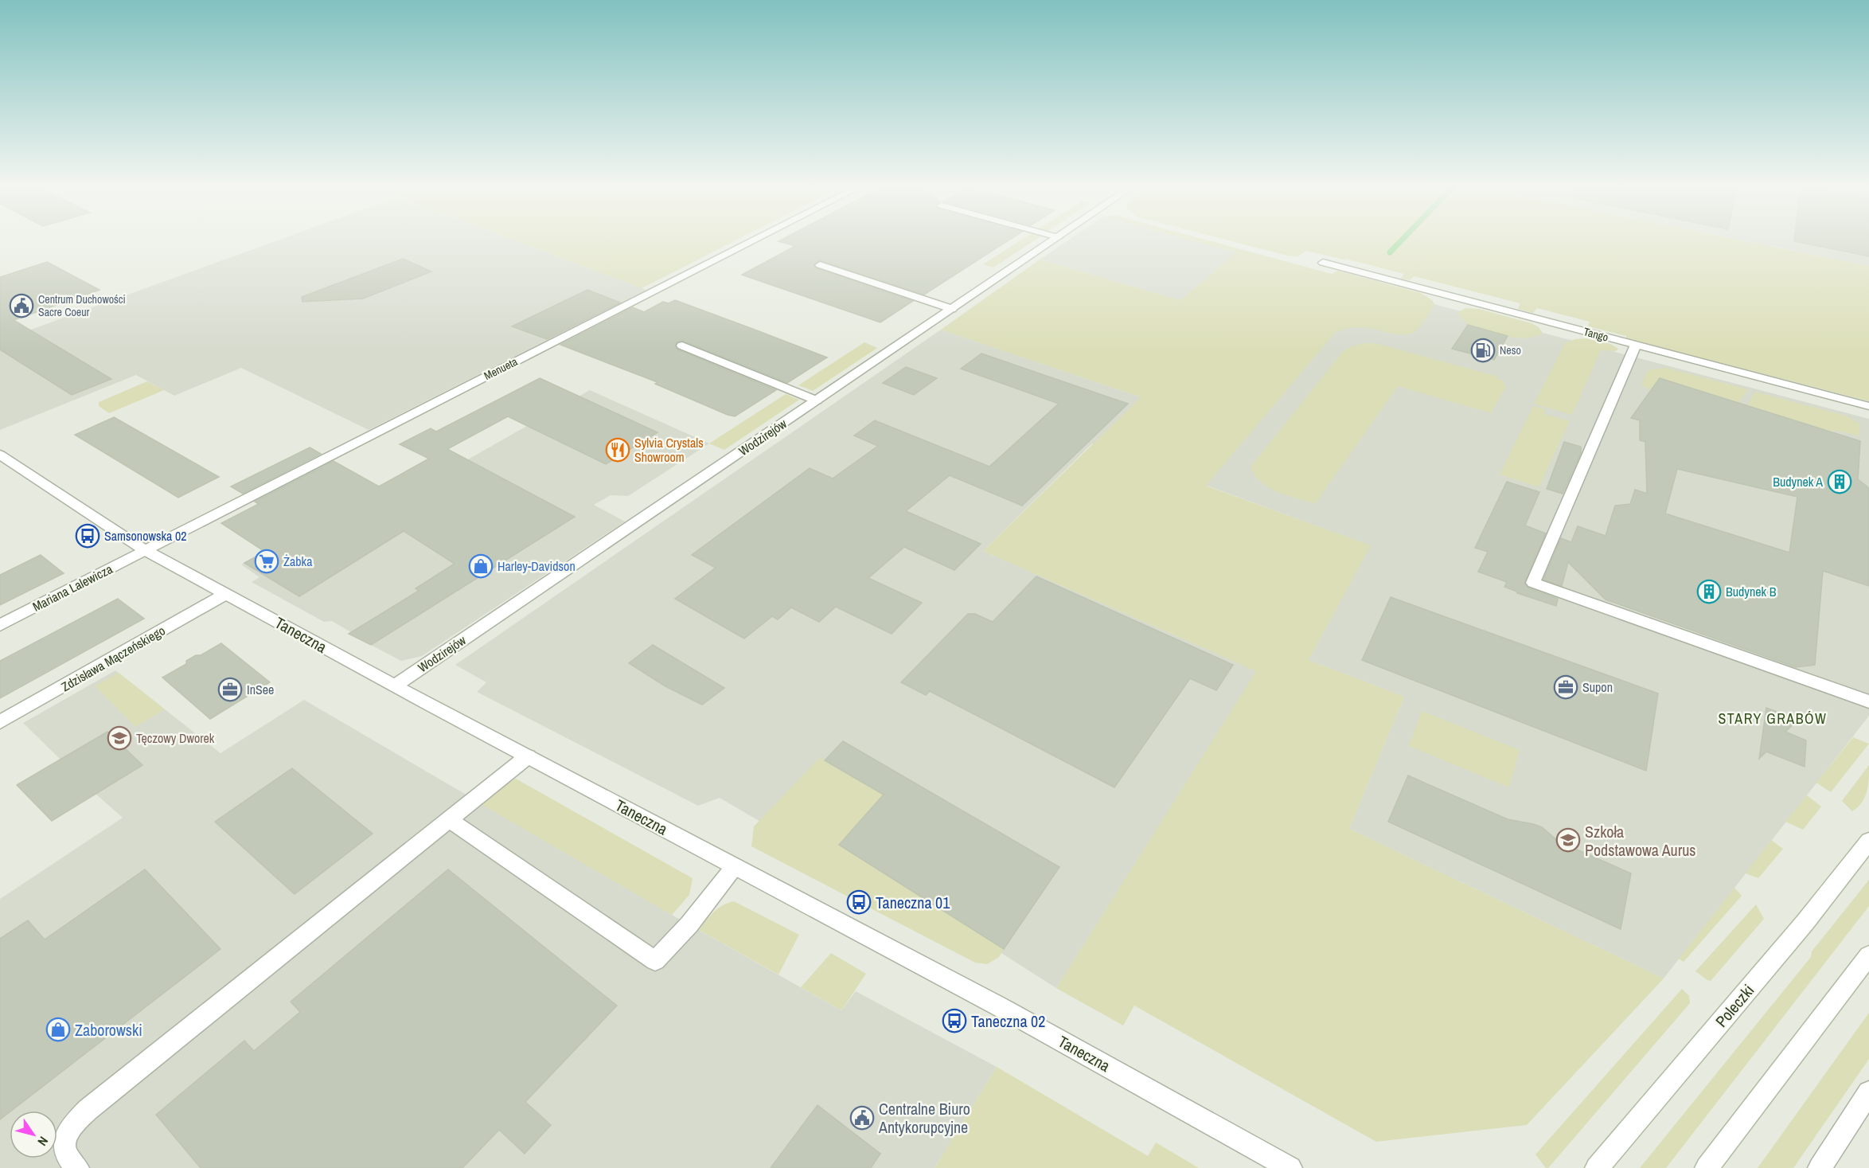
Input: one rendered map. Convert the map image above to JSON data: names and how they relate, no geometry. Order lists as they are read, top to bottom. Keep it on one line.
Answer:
{"streets":{"street":["Tango","Menueta","Wodzirejów","Mariana Lalewicza","Taneczna","Zdzisława Mączeńskiego","Poleczki"]},"crossings":[["Menueta","Mariana Lalewicza"],["Menueta","Taneczna"],["Wodzirejów","Taneczna"],["Mariana Lalewicza","Taneczna"],["Taneczna","Zdzisława Mączeńskiego"]],"districts":["STARY GRABÓW"],"places":{"public building":["Centrum Duchowości Sacre Coeur","Centralne Biuro Antykorupcyjne"],"fuel station":["Neso"],"restaurant":["Sylvia Crystals Showroom"],"building":["Budynek A","Budynek B"],"bus stop":["Samsonowska 02","Taneczna 01","Taneczna 02"],"supermarket":["Żabka"],"shop":["Harley-Davidson","Zaborowski"],"office":["Supon","InSee"],"school or university":["Tęczowy Dworek","Szkoła Podstawowa Aurus"]},"north":"bottom right"}
